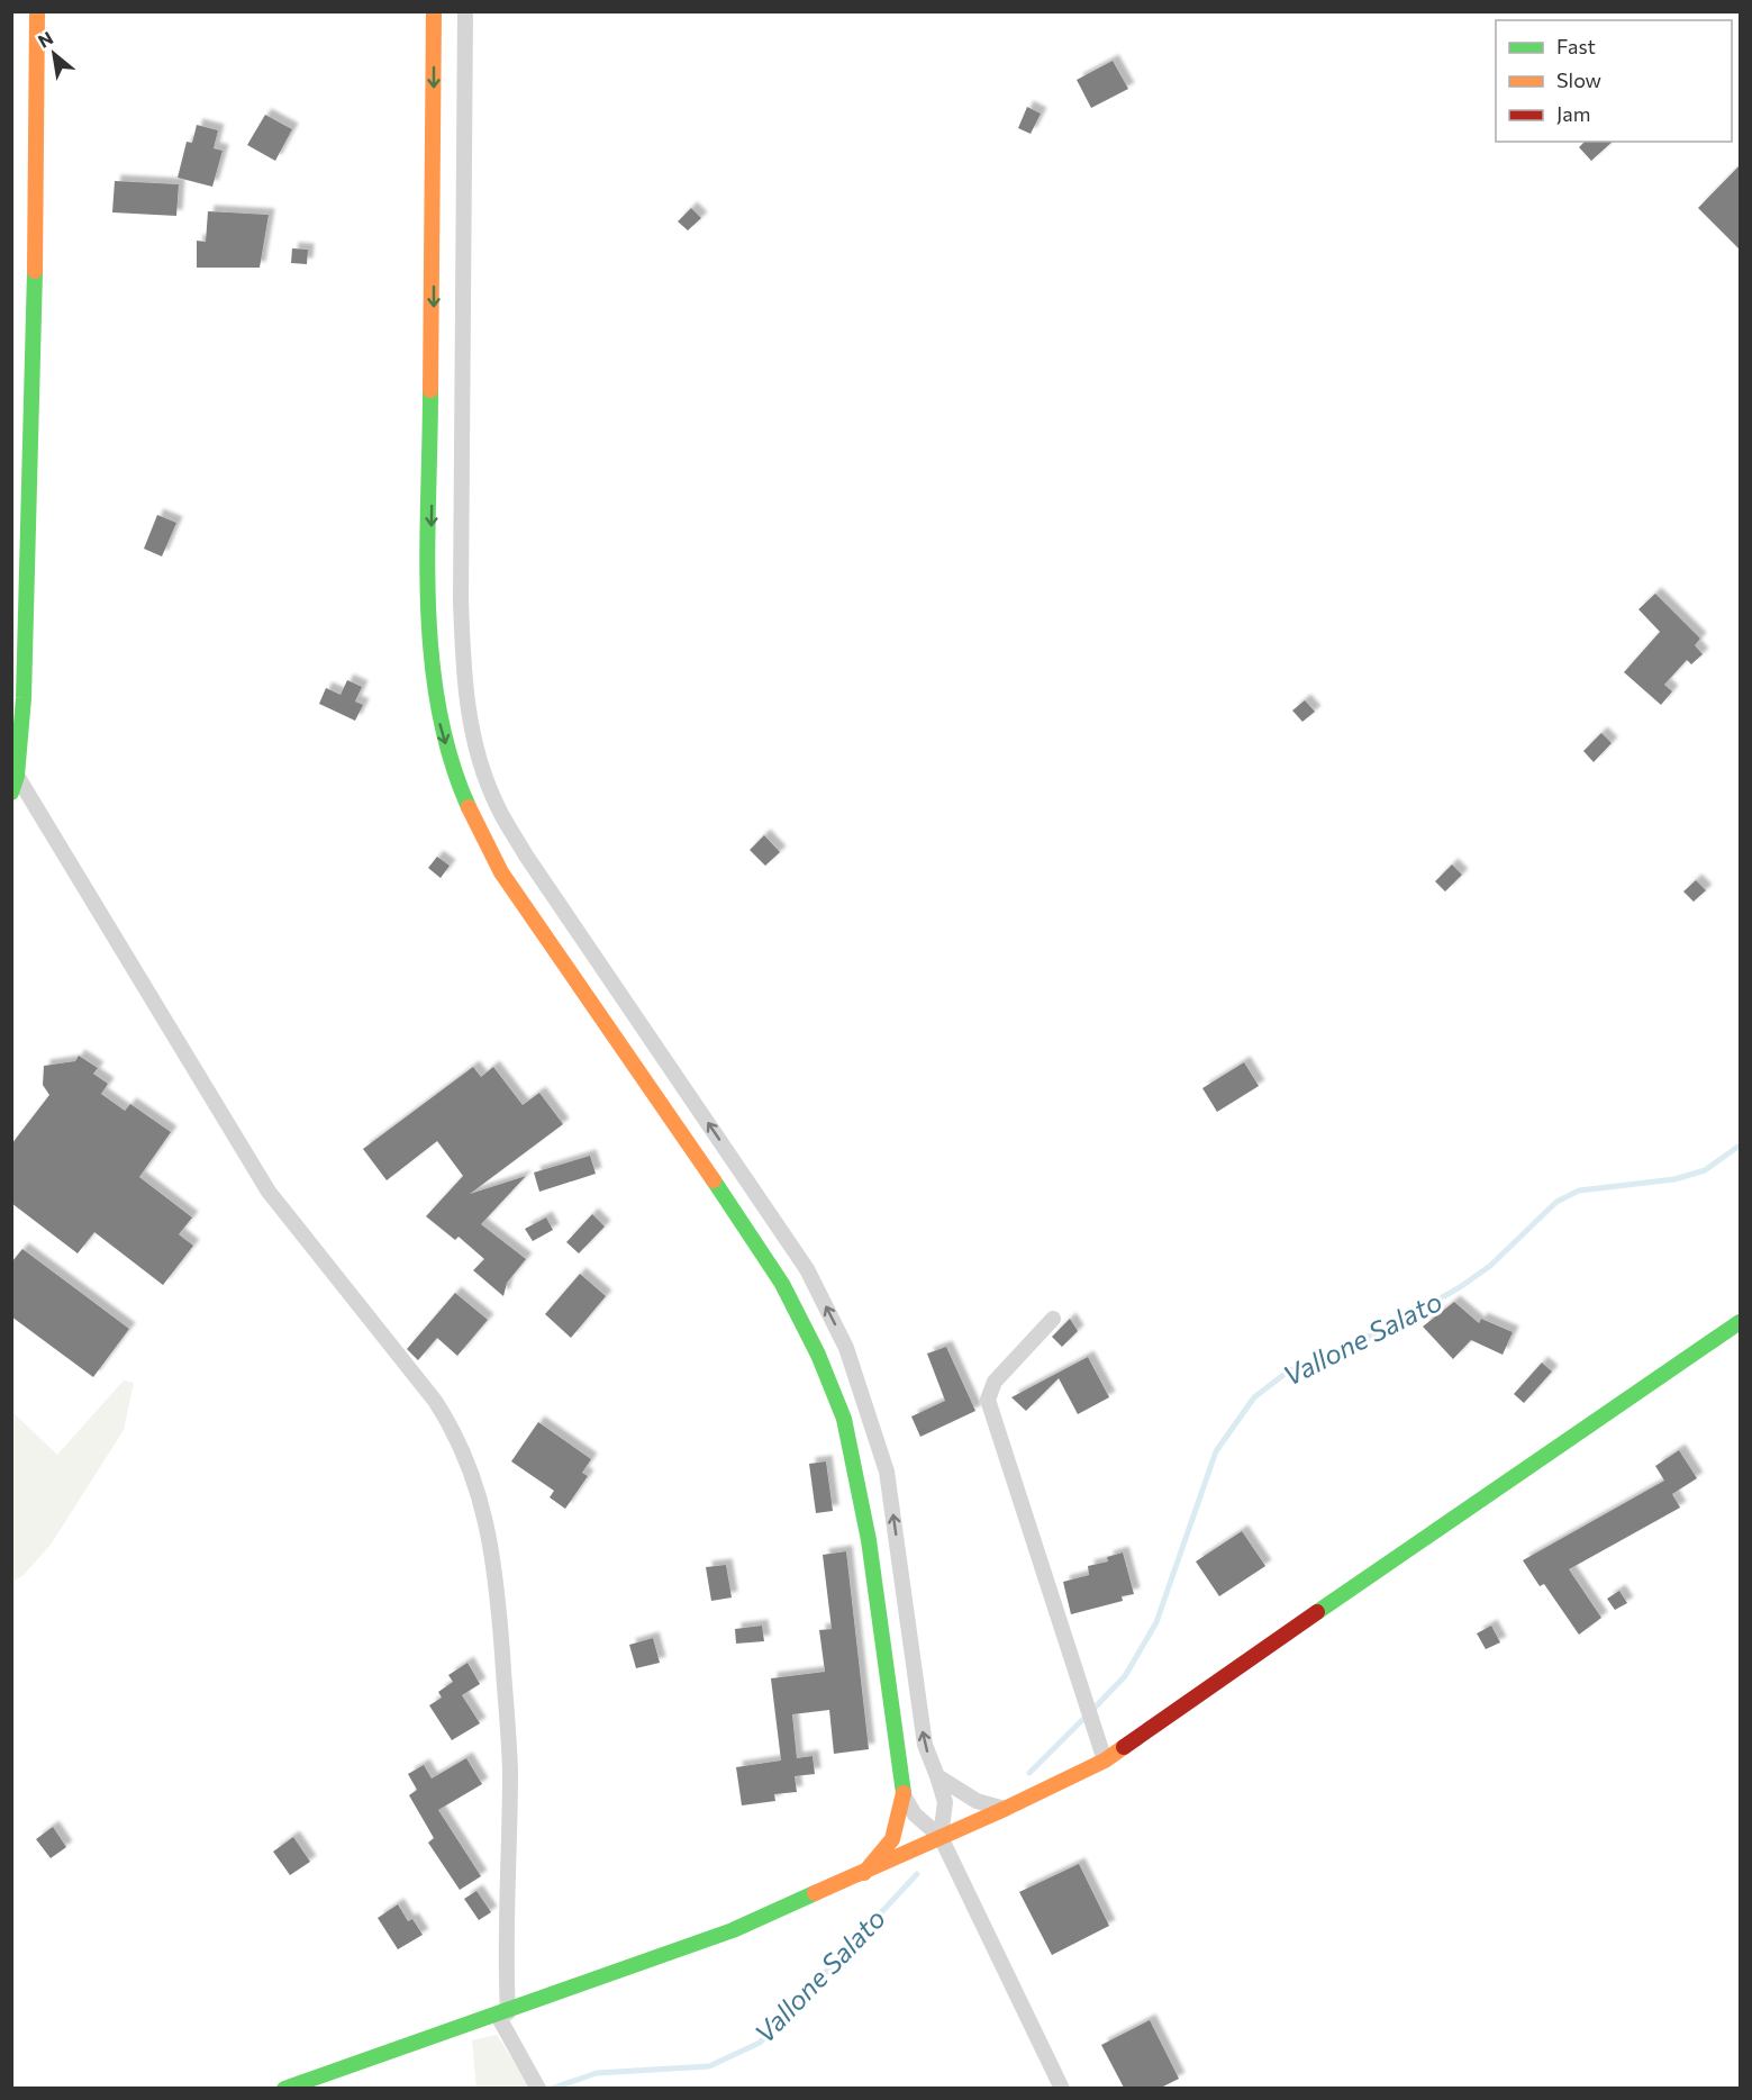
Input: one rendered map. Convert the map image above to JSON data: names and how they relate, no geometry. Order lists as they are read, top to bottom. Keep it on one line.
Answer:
{"water":["Vallone Salato"],"legend":["Fast","Slow","Jam"],"north":"top left"}
